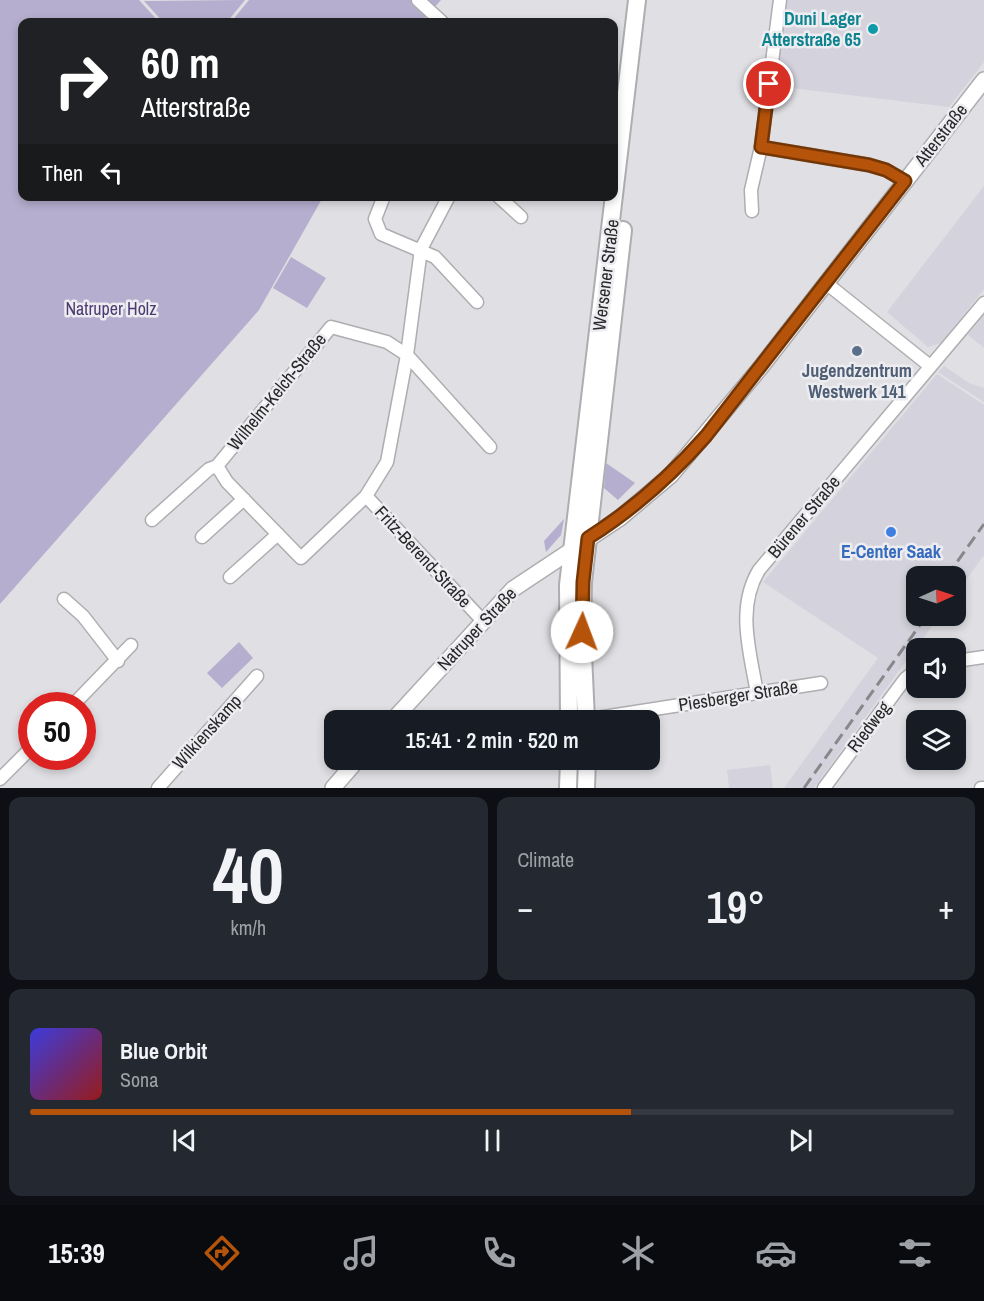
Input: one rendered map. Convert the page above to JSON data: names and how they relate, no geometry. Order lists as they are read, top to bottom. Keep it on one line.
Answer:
{"streets":{"main road":["Wersener Straße"],"street":["Atterstraße","Wilhelm-Kelch-Straße","Bürener Straße","Fritz-Berend-Straße","Natruper Straße","Piesberger Straße","Riedweg","Wilkienskamp"]},"crossings":[["Atterstraße","Wersener Straße"],["Atterstraße","Natruper Straße"],["Wersener Straße","Natruper Straße"],["Wilhelm-Kelch-Straße","Fritz-Berend-Straße"],["Bürener Straße","Piesberger Straße"],["Fritz-Berend-Straße","Natruper Straße"]],"parks":["Natruper Holz"],"places":["Duni Lager Atterstraße 65","Jugendzentrum Westwerk 141","E-Center Saak"],"north":"right","page":{"turn":["60 m","Atterstraße"],"then":"Then","limit":"50","trip":"15:41 · 2 min · 520 m","tile":[["40","km/h"],"Climate"],"heat":["−","19°","+"],"song":["Blue Orbit","Sona"],"tabs":"15:39"}}
